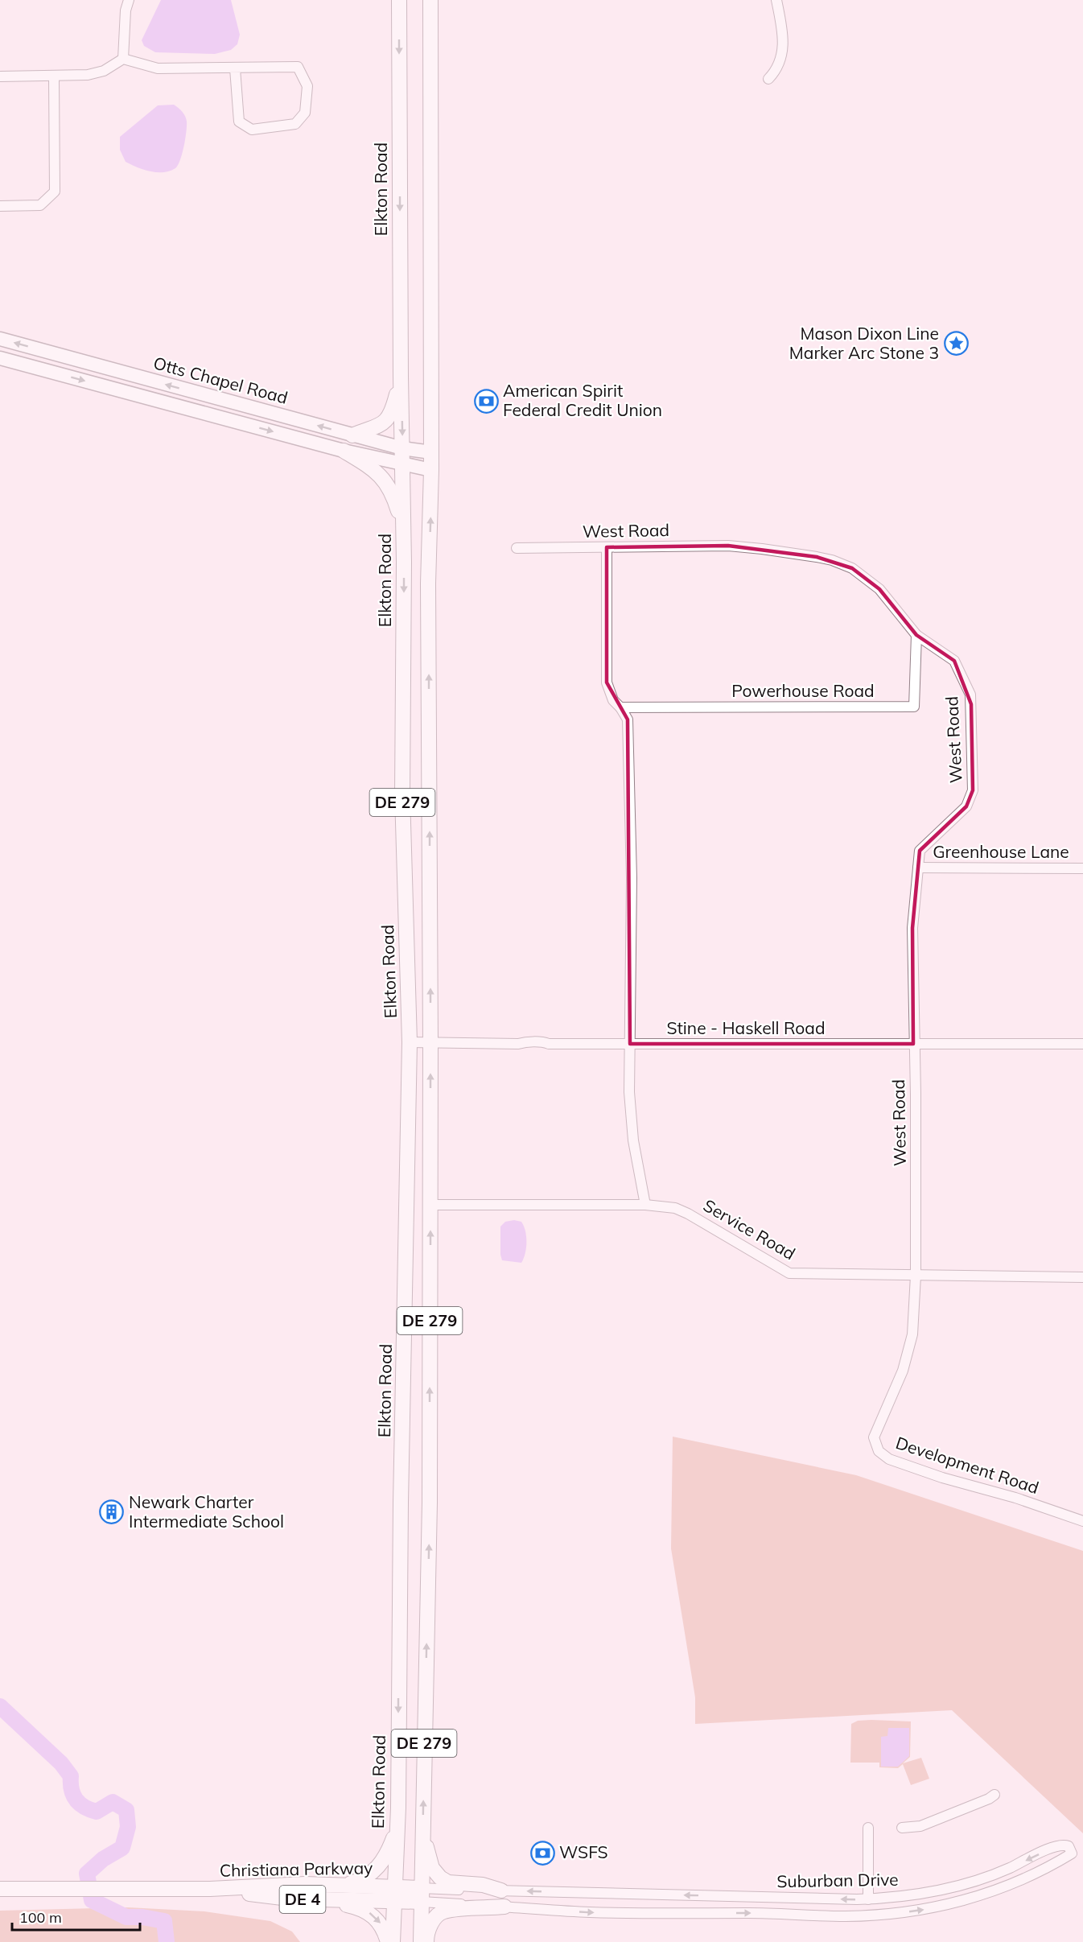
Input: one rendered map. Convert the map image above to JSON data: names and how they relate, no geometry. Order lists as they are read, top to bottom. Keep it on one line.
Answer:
{"streets":{"main road":["Elkton Road","Otts Chapel Road","DE 279","Christiana Parkway","DE 4"],"street":["West Road","Powerhouse Road","Greenhouse Lane","Stine - Haskell Road","Service Road","Development Road","Suburban Drive"]},"crossings":[["Elkton Road","Otts Chapel Road"],["Elkton Road","Stine - Haskell Road"],["Elkton Road","Christiana Parkway"],["Otts Chapel Road","DE 279"],["West Road","Powerhouse Road"],["West Road","Greenhouse Lane"],["West Road","Stine - Haskell Road"],["West Road","Service Road"],["West Road","Development Road"],["DE 279","Stine - Haskell Road"],["DE 279","Service Road"],["DE 279","Christiana Parkway"],["DE 279","Suburban Drive"],["Service Road","Development Road"],["Christiana Parkway","Suburban Drive"],["Christiana Parkway","DE 4"]],"places":{"place":["Mason Dixon Line Marker Arc Stone 3"],"bank":["American Spirit Federal Credit Union","WSFS"],"building":["Newark Charter Intermediate School"]},"scale_bar":"100 m"}
